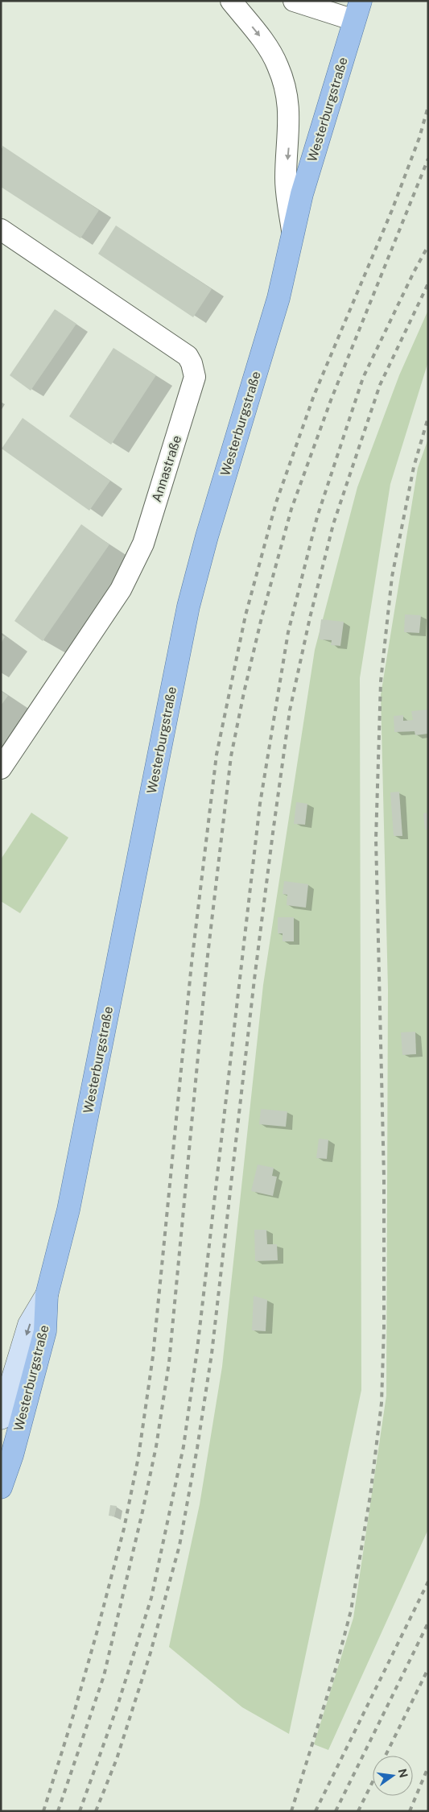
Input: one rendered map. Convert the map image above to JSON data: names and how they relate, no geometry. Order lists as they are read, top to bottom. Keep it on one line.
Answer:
{"streets":{"main road":["Westerburgstraße"],"street":["Annastraße"]},"north":"right"}
